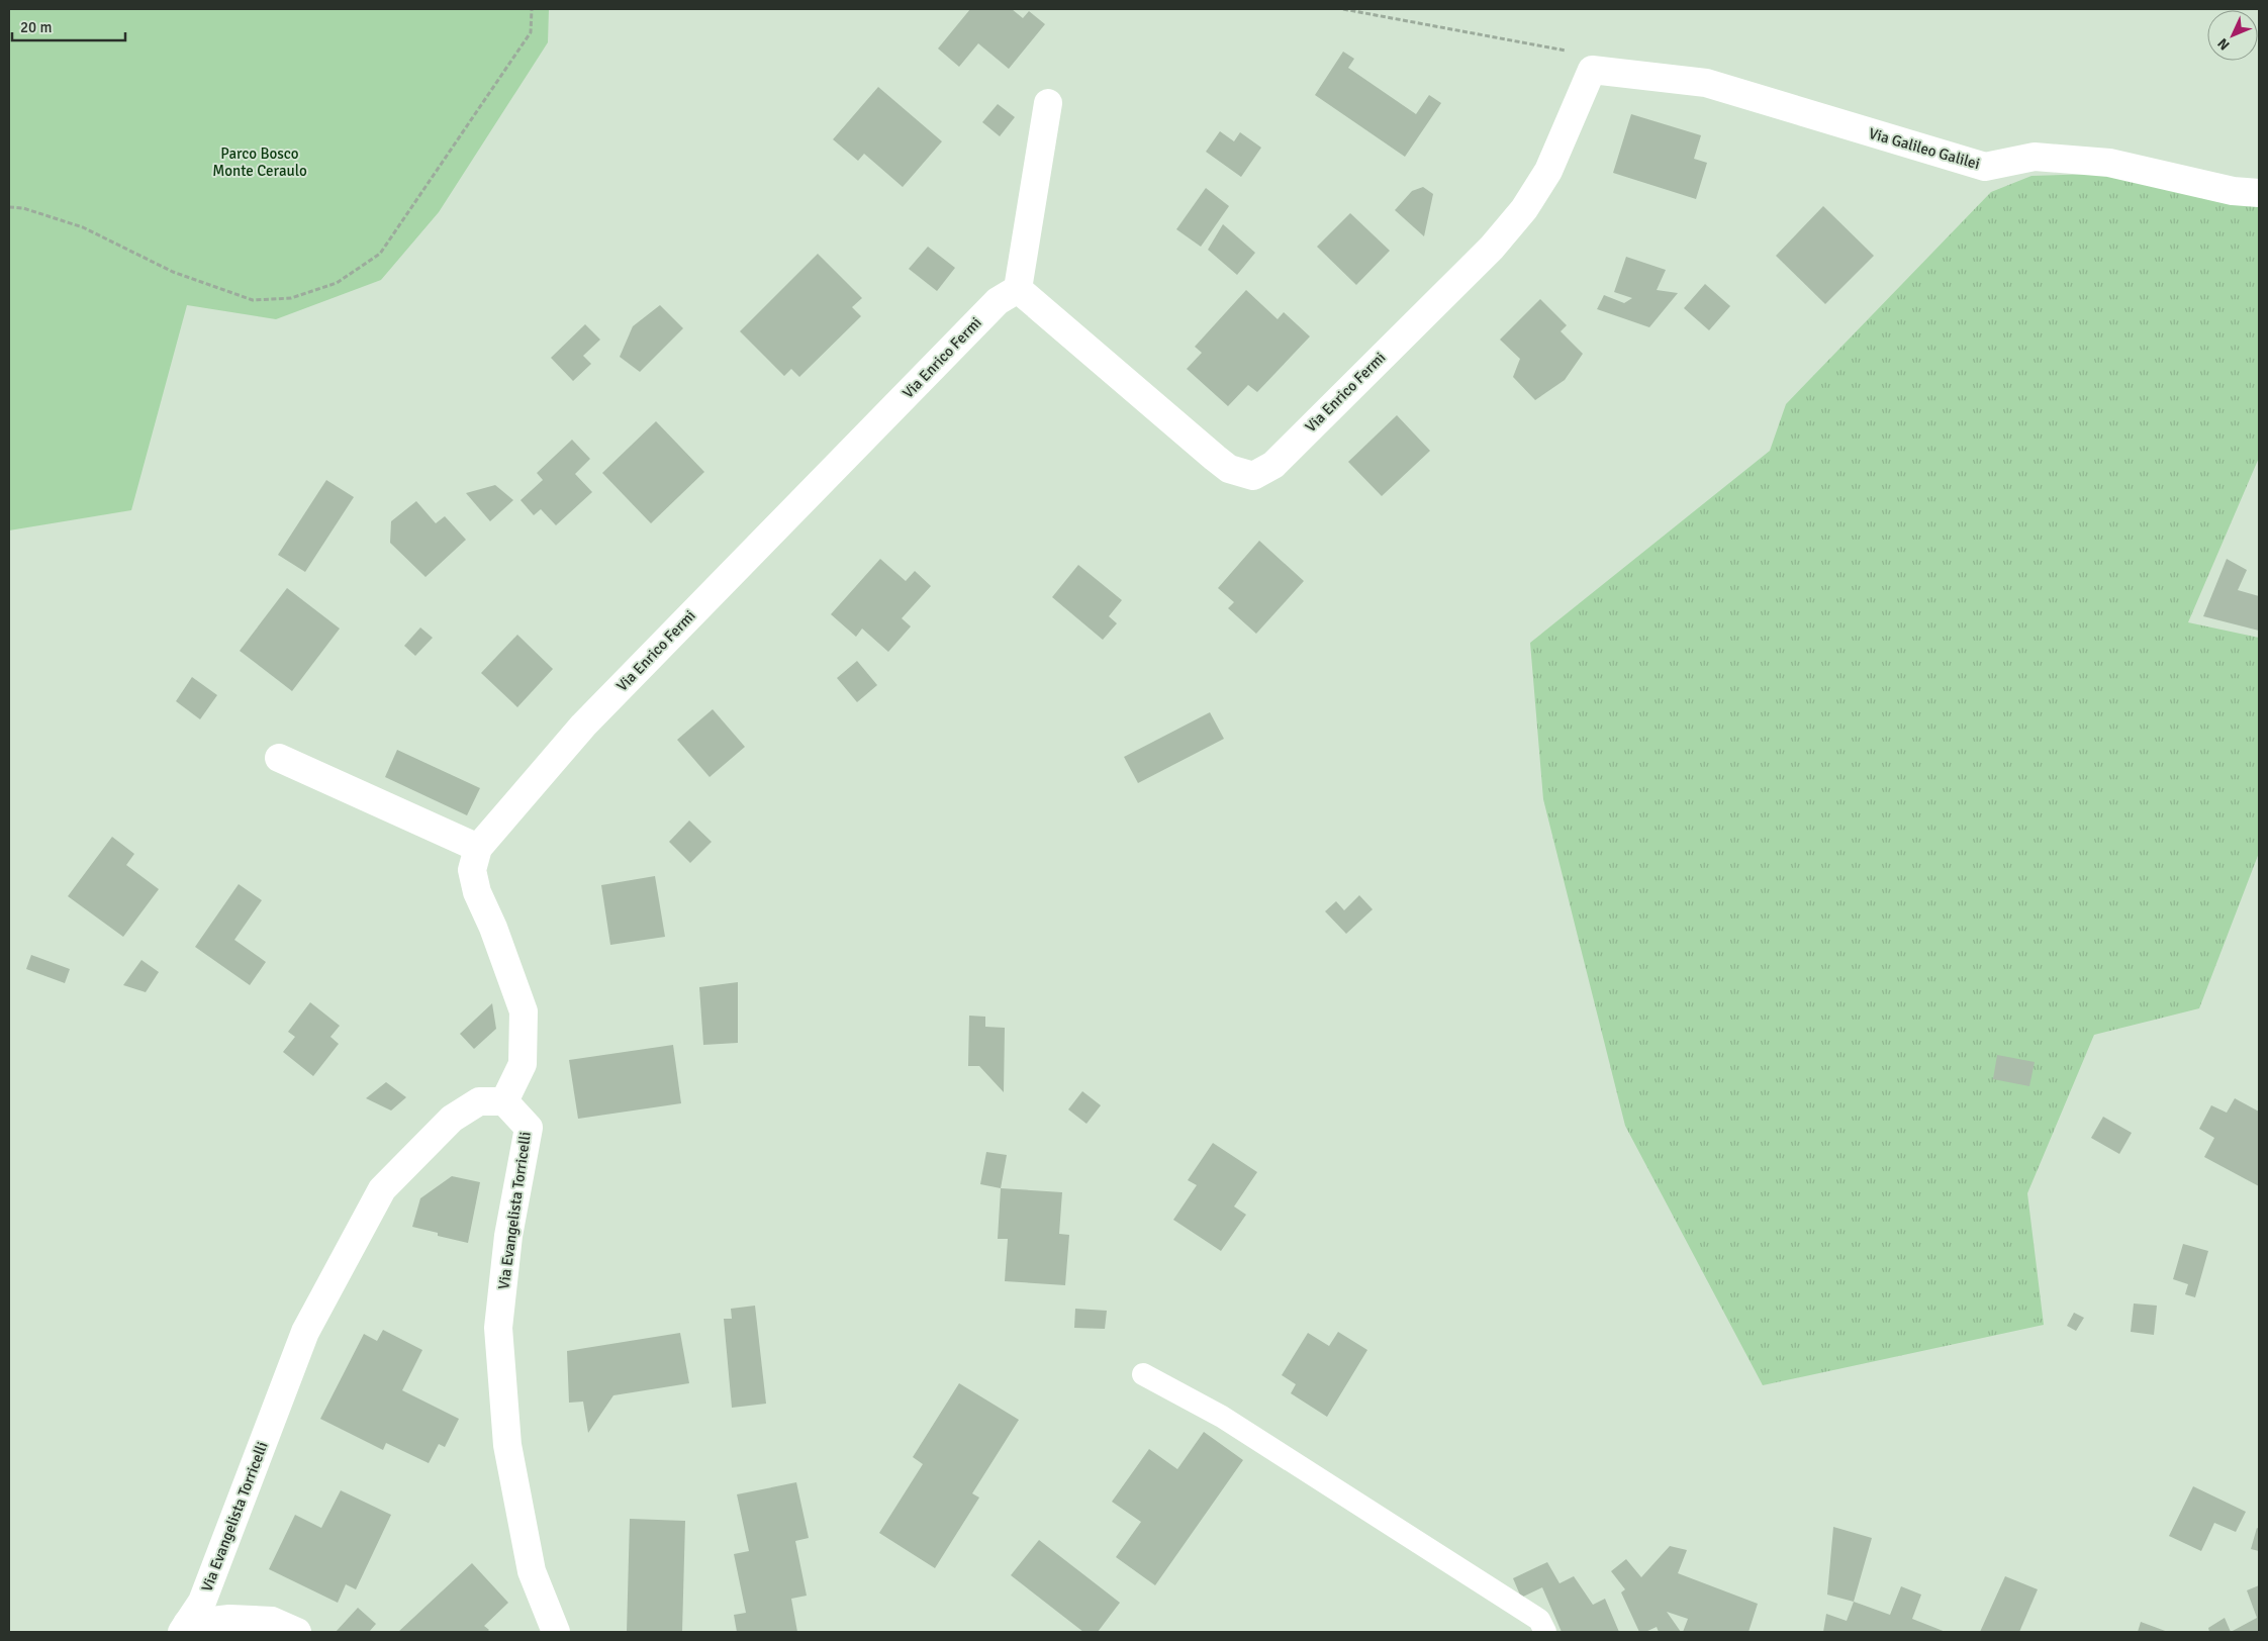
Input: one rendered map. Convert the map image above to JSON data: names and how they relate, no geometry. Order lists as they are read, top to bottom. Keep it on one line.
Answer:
{"streets":{"street":["Via Galileo Galilei","Via Enrico Fermi","Via Evangelista Torricelli"]},"crossings":[["Via Galileo Galilei","Via Enrico Fermi"],["Via Enrico Fermi","Via Evangelista Torricelli"]],"parks":["Parco Bosco Monte Ceraulo"],"scale_bar":"20 m","north":"bottom left"}
